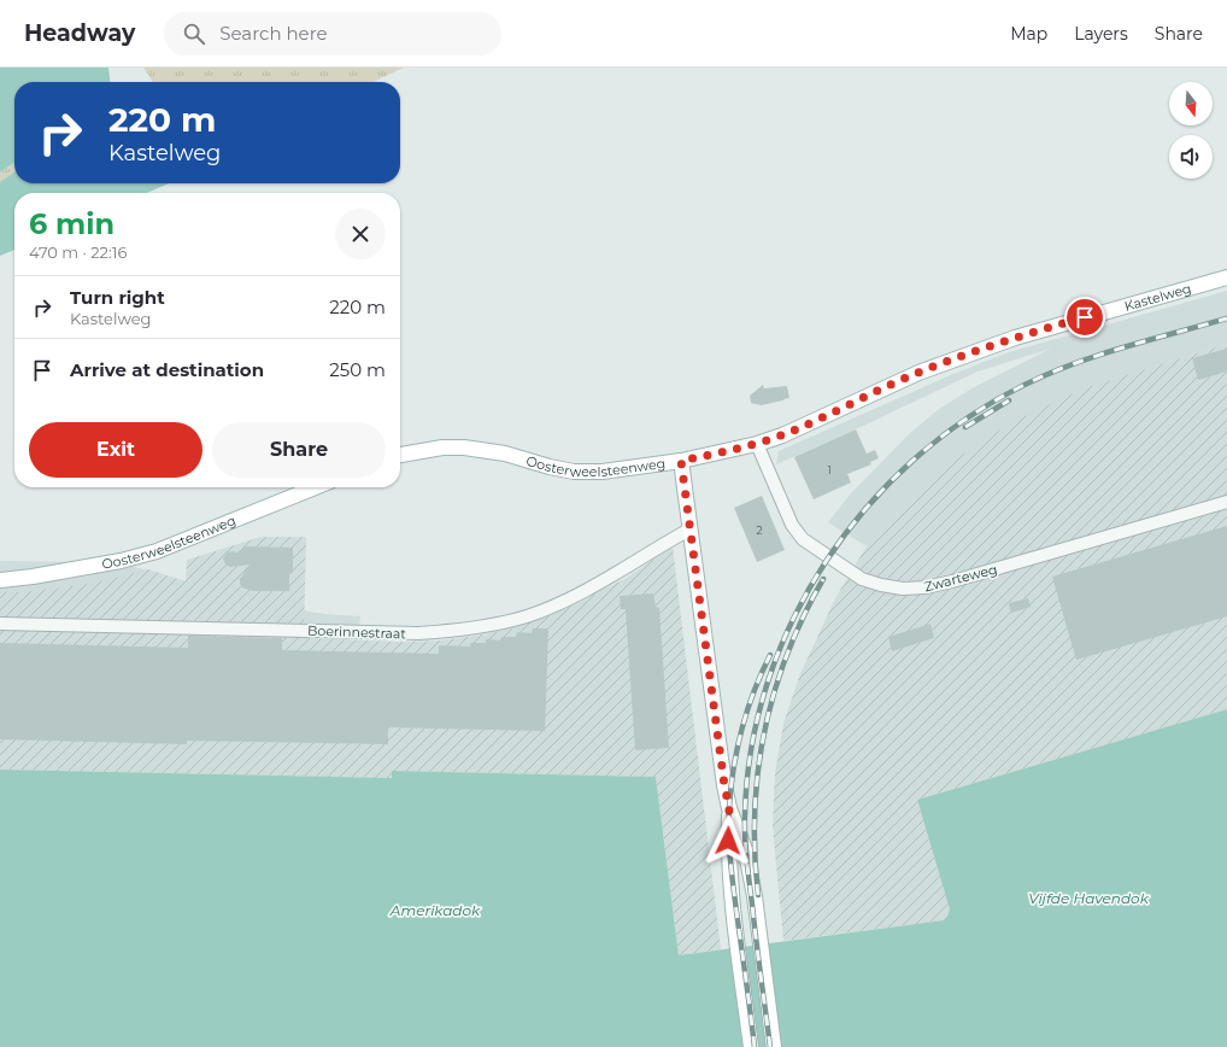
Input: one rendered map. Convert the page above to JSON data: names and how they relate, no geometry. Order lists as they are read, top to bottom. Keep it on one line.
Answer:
{"streets":{"main road":["Kastelweg","Oosterweelsteenweg"],"street":["Zwarteweg","Boerinnestraat"]},"crossings":[["Kastelweg","Oosterweelsteenweg"],["Kastelweg","Zwarteweg"],["Oosterweelsteenweg","Boerinnestraat"]],"water":["Vijfde Havendok","Amerikadok"],"house_numbers":["1","2"],"north":"bottom","page":{"header":"Headway","search":"Search here","nav":["Map","Layers","Share"],"turn":["220 m","Kastelweg"],"heading":["6 min","470 m · 22:16"],"list":[{"name":"Turn right","note":"Kastelweg","value":"220 m"},{"name":"Arrive at destination","value":"250 m"}],"buttons":["Exit","Share"]}}
